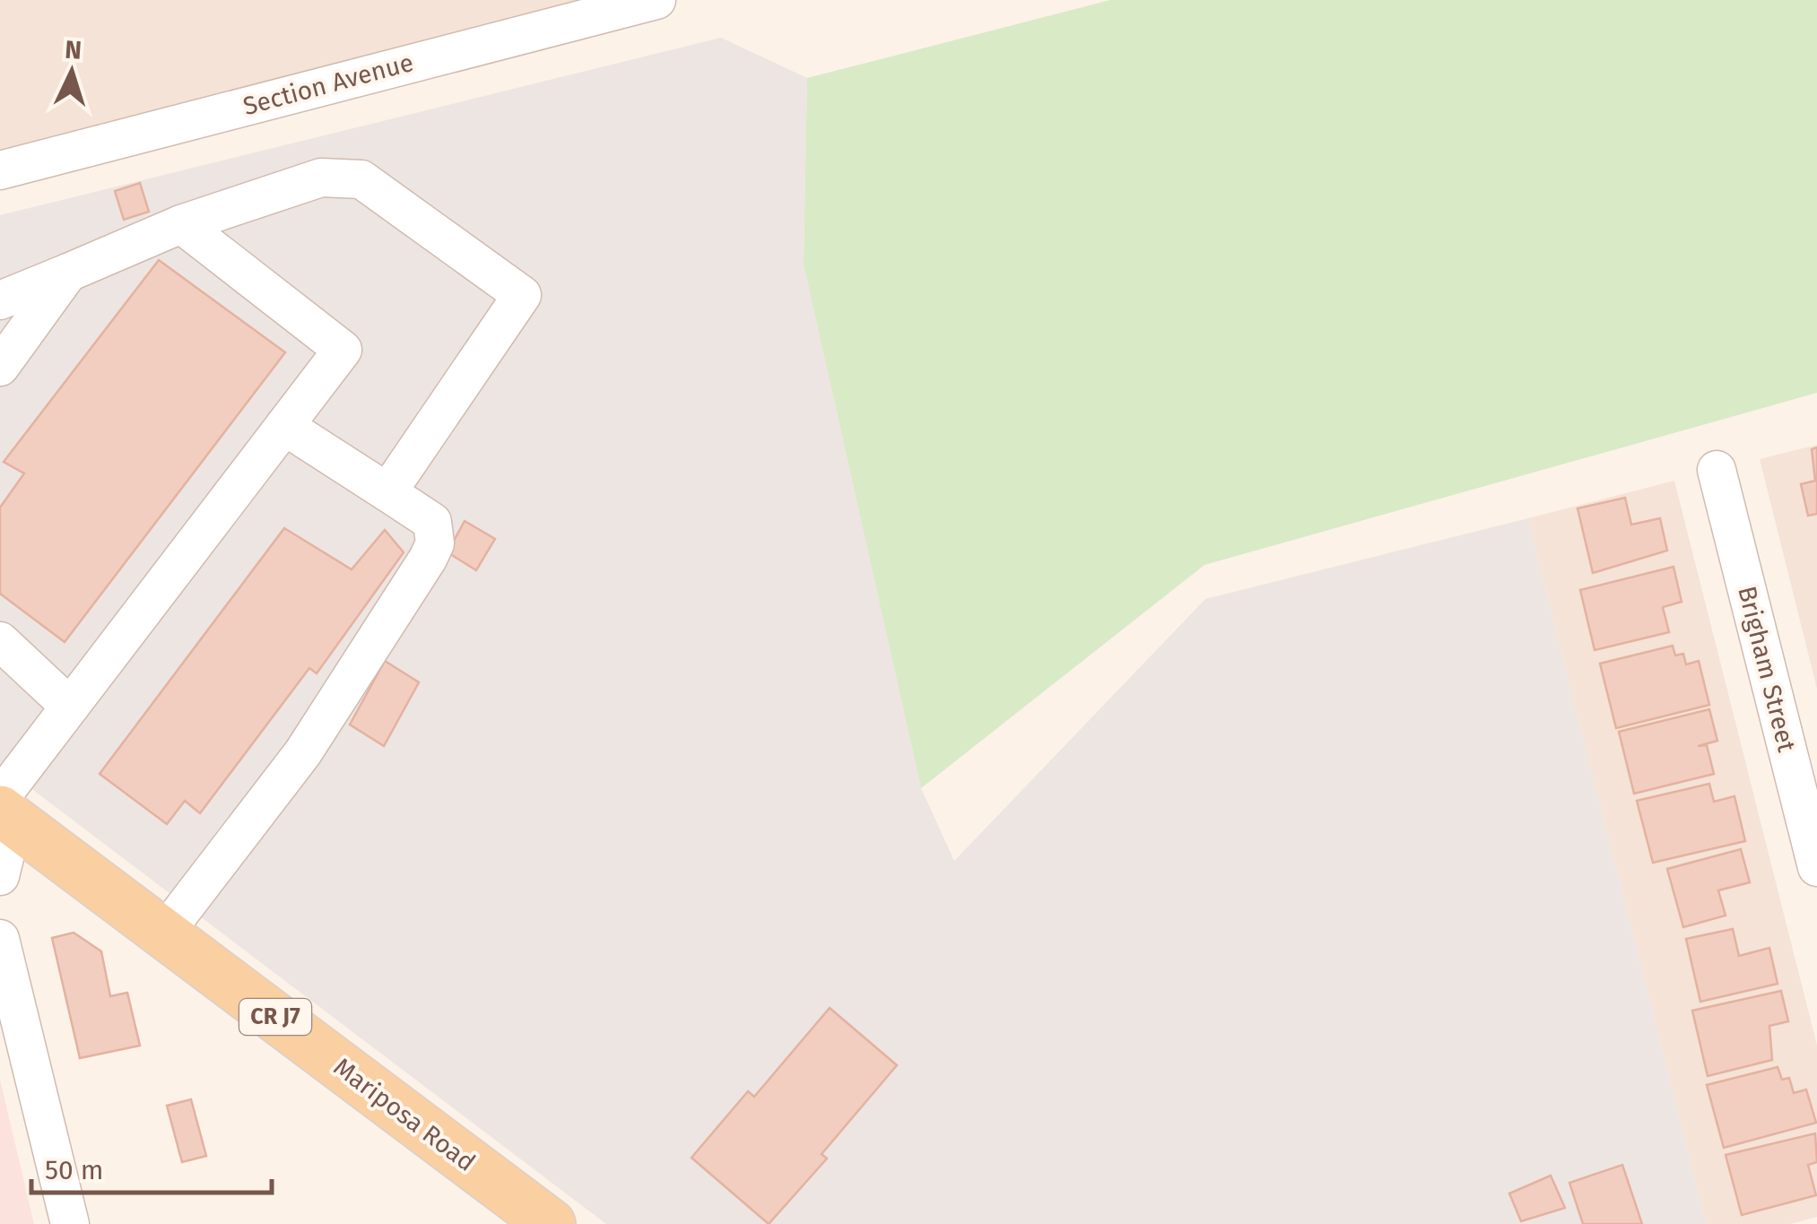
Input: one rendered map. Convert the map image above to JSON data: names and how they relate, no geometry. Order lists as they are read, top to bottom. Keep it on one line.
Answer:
{"streets":{"main road":["CR J7","Mariposa Road"],"street":["Section Avenue","Brigham Street"]},"scale_bar":"50 m","north":"top"}
